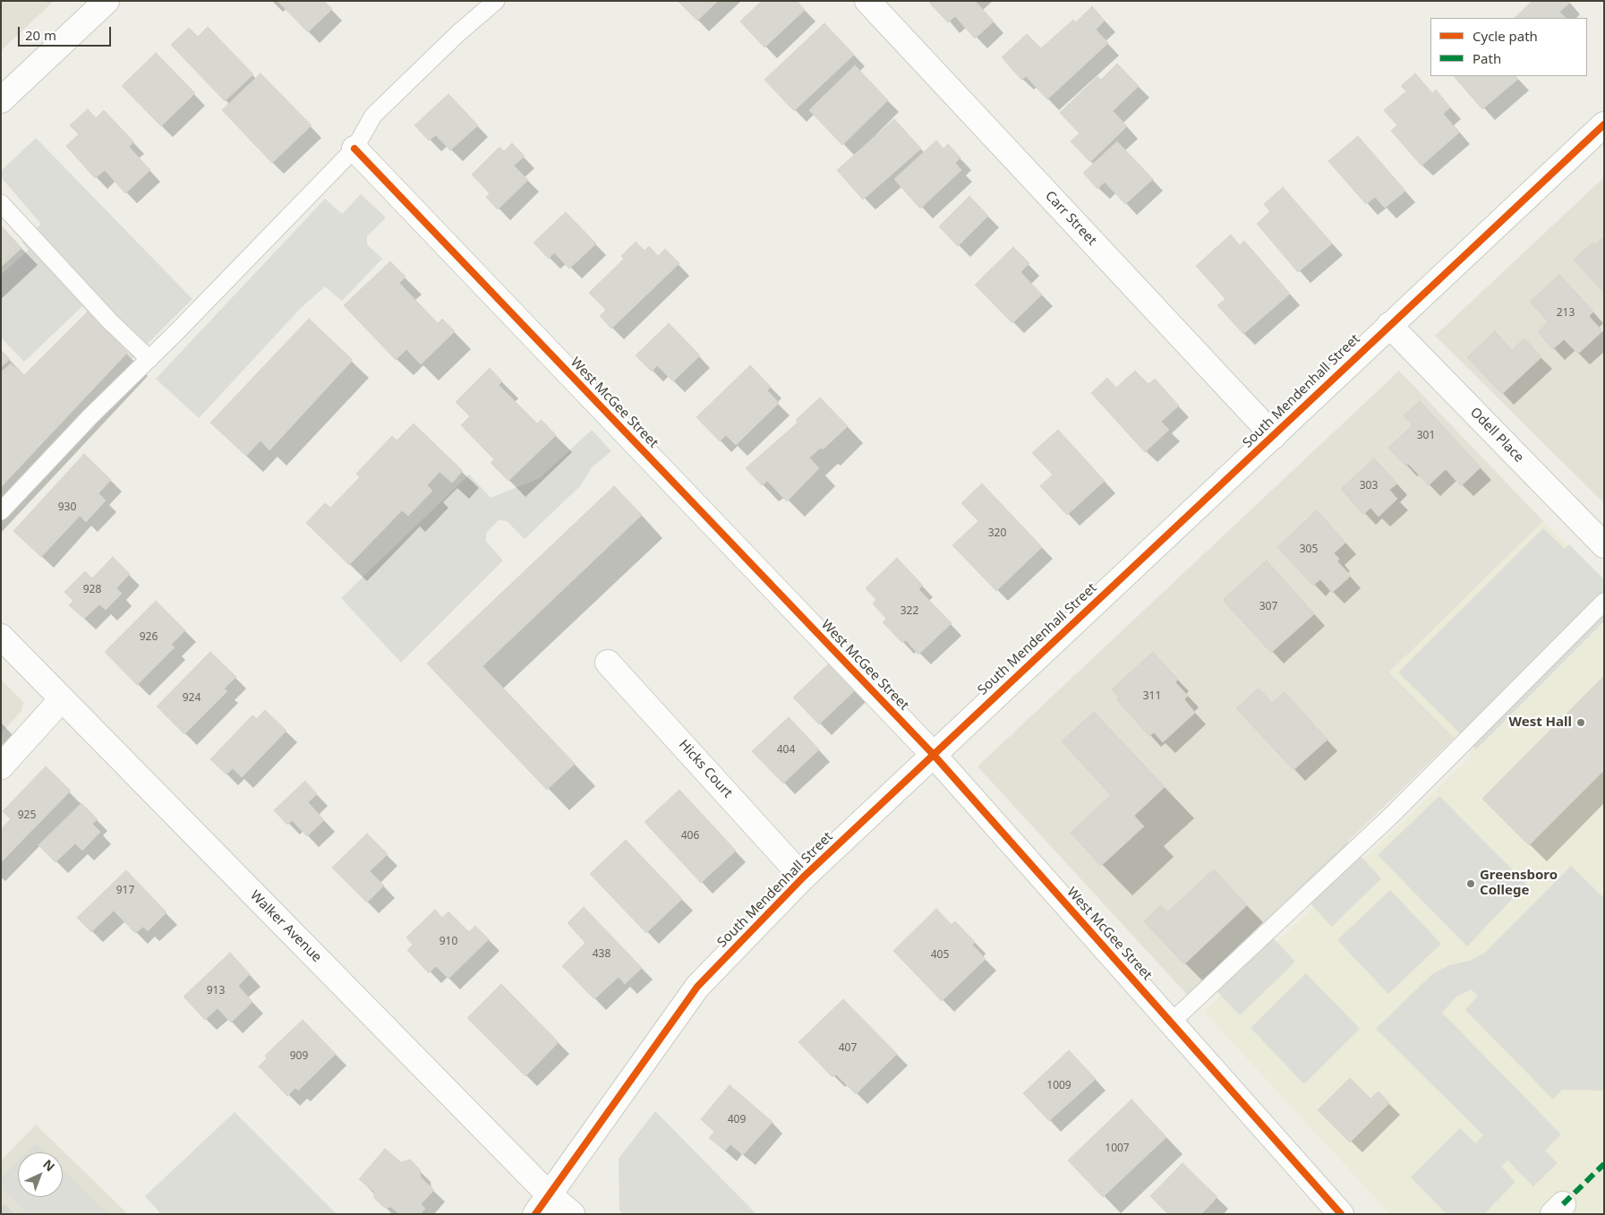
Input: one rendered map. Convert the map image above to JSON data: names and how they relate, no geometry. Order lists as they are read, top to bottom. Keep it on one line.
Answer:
{"streets":{"street":["Carr Street","South Mendenhall Street","West McGee Street","Odell Place","Hicks Court","Walker Avenue"]},"crossings":[["Carr Street","South Mendenhall Street"],["South Mendenhall Street","West McGee Street"],["South Mendenhall Street","Odell Place"],["South Mendenhall Street","Hicks Court"],["South Mendenhall Street","Walker Avenue"]],"places":["West Hall","Greensboro College"],"house_numbers":["213","301","303","930","320","305","928","307","322","926","311","924","404","925","406","917","910","438","405","913","407","909","1009","409","1007"],"legend":["Cycle path","Path"],"scale_bar":"20 m","north":"top right"}
